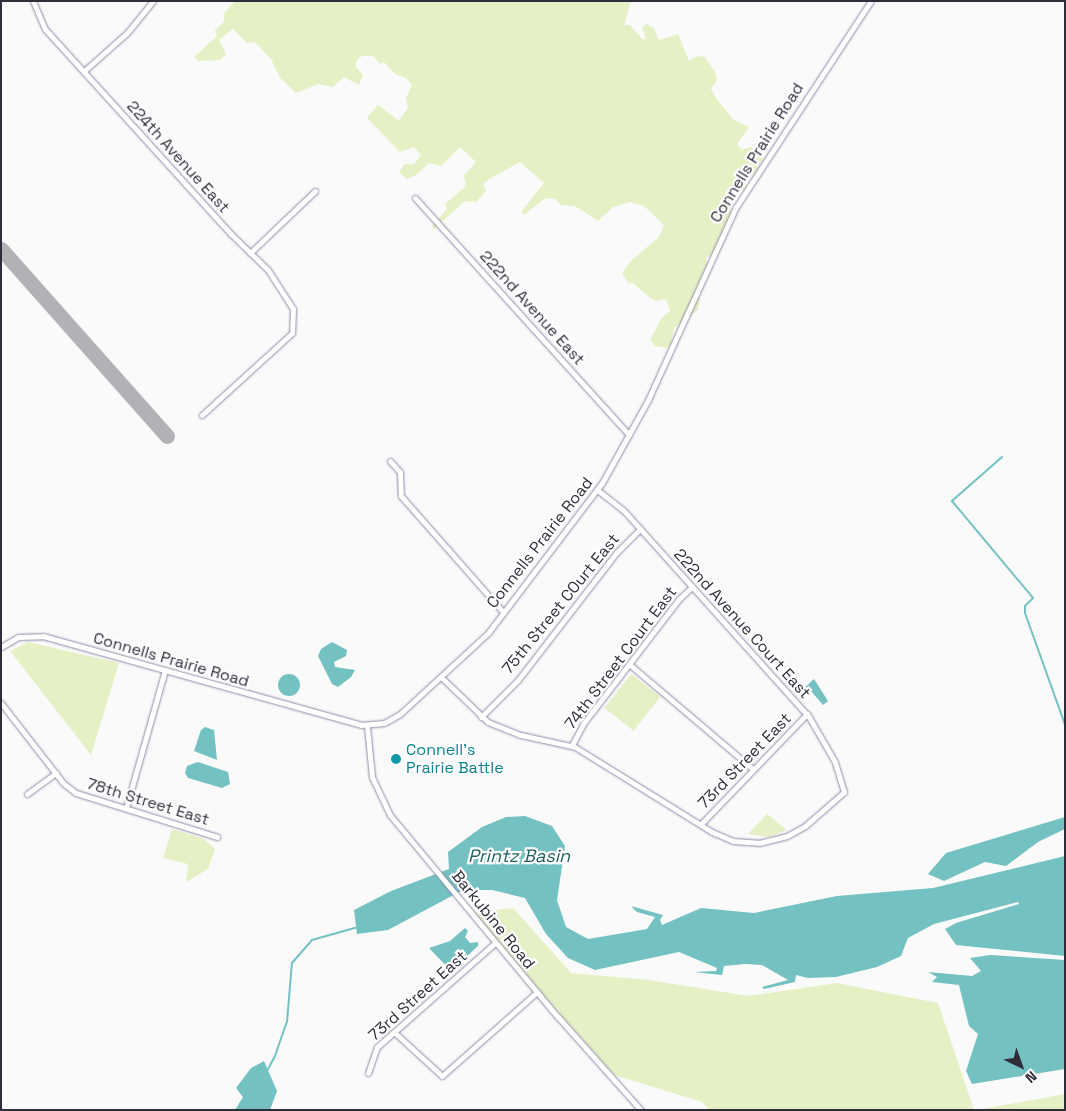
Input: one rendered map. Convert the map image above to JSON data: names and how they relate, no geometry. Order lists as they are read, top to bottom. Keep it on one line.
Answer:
{"streets":{"street":["Connells Prairie Road","224th Avenue East","222nd Avenue East","75th Street COurt East","222nd Avenue Court East","74th Street Court East","73rd Street East","78th Street East","Barkubine Road"]},"crossings":[["Connells Prairie Road","222nd Avenue East"],["Connells Prairie Road","222nd Avenue Court East"],["Connells Prairie Road","Barkubine Road"],["75th Street COurt East","222nd Avenue Court East"],["222nd Avenue Court East","74th Street Court East"],["222nd Avenue Court East","73rd Street East"],["73rd Street East","Barkubine Road"]],"water":["Printz Basin"],"places":["Connell's Prairie Battle"],"north":"bottom right"}
